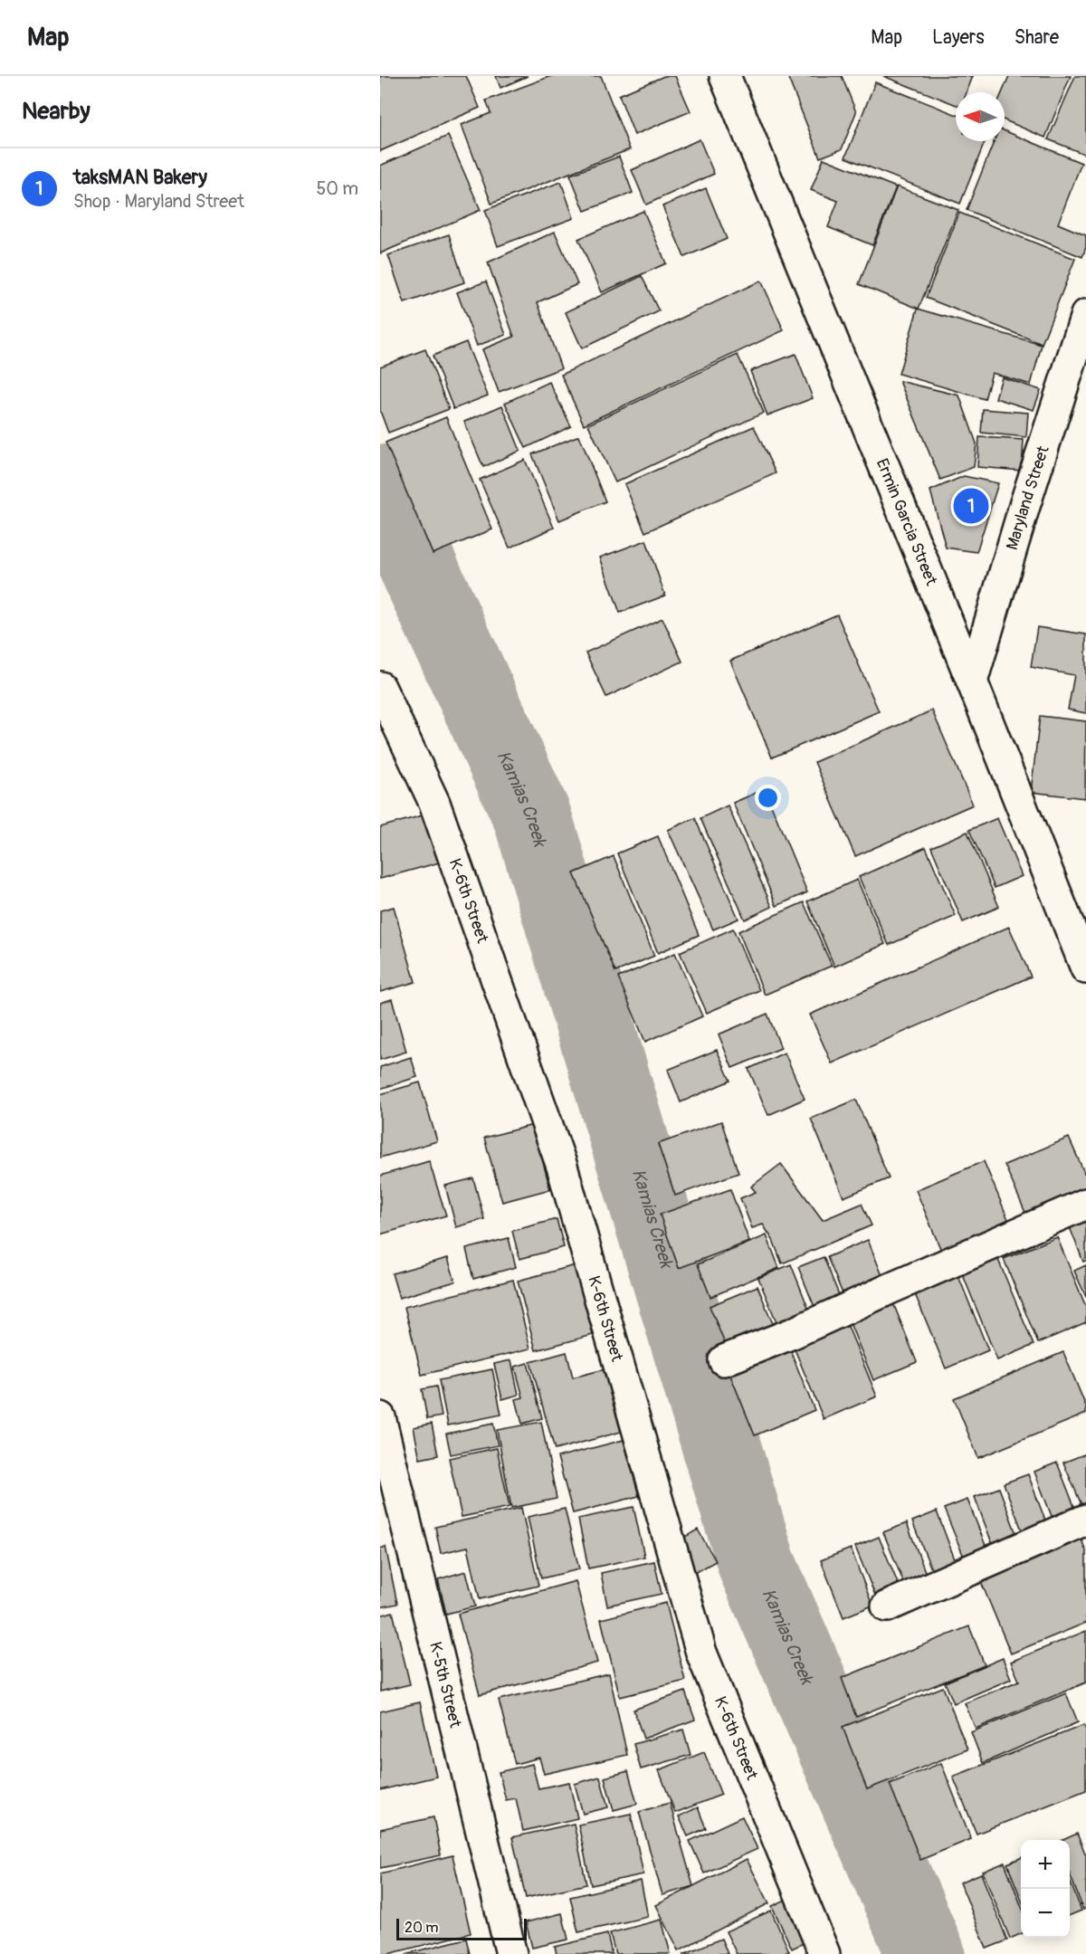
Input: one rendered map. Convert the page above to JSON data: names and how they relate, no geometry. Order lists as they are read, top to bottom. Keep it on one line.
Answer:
{"streets":{"street":["Maryland Street","Ermin Garcia Street","K-6th Street","K-5th Street"]},"crossings":[["Maryland Street","Ermin Garcia Street"]],"water":["Kamias Creek"],"scale_bar":"20 m","north":"left","page":{"header":"Map","nav":["Map","Layers","Share"],"heading":"Nearby","list":[{"mark":"1","name":"taksMAN Bakery","note":"Shop · Maryland Street","value":"50 m"}],"pins":"1","map_buttons":["+","−"],"scale":"20 m"}}
